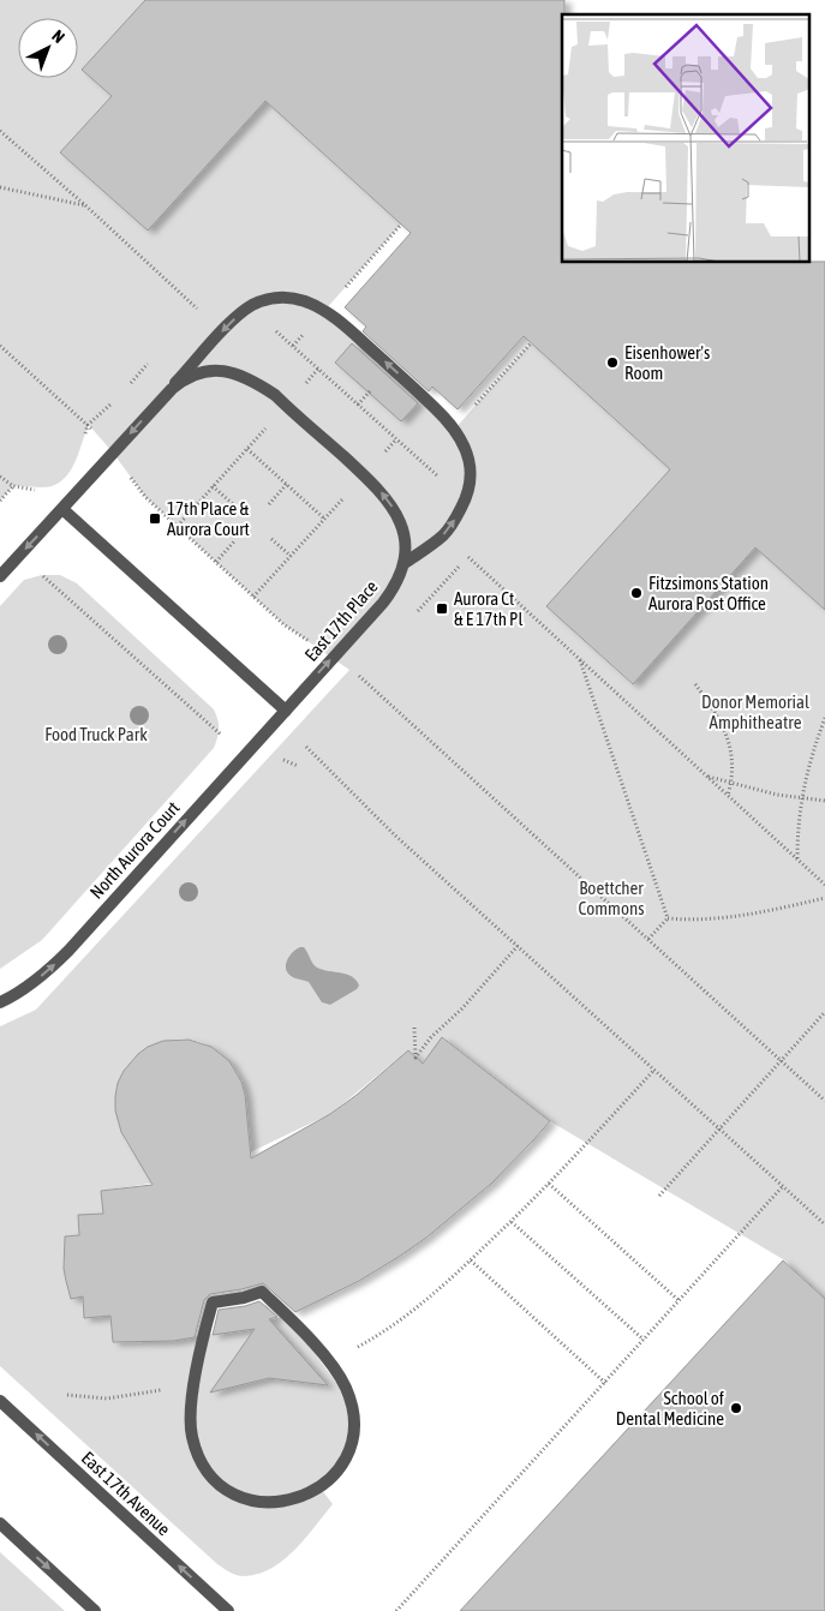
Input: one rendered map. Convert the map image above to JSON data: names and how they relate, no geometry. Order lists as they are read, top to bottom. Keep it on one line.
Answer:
{"streets":{"street":["East 17th Place","North Aurora Court","East 17th Avenue"]},"crossings":[["East 17th Place","North Aurora Court"]],"one_way":["East 17th Place","North Aurora Court"],"parks":["Donor Memorial Amphitheatre","Food Truck Park","Boettcher Commons"],"places":{"other":["Eisenhower's Room","Fitzsimons Station Aurora Post Office","School of Dental Medicine"],"transit":["17th Place & Aurora Court","Aurora Ct & E 17th Pl"]},"north":"top right"}
